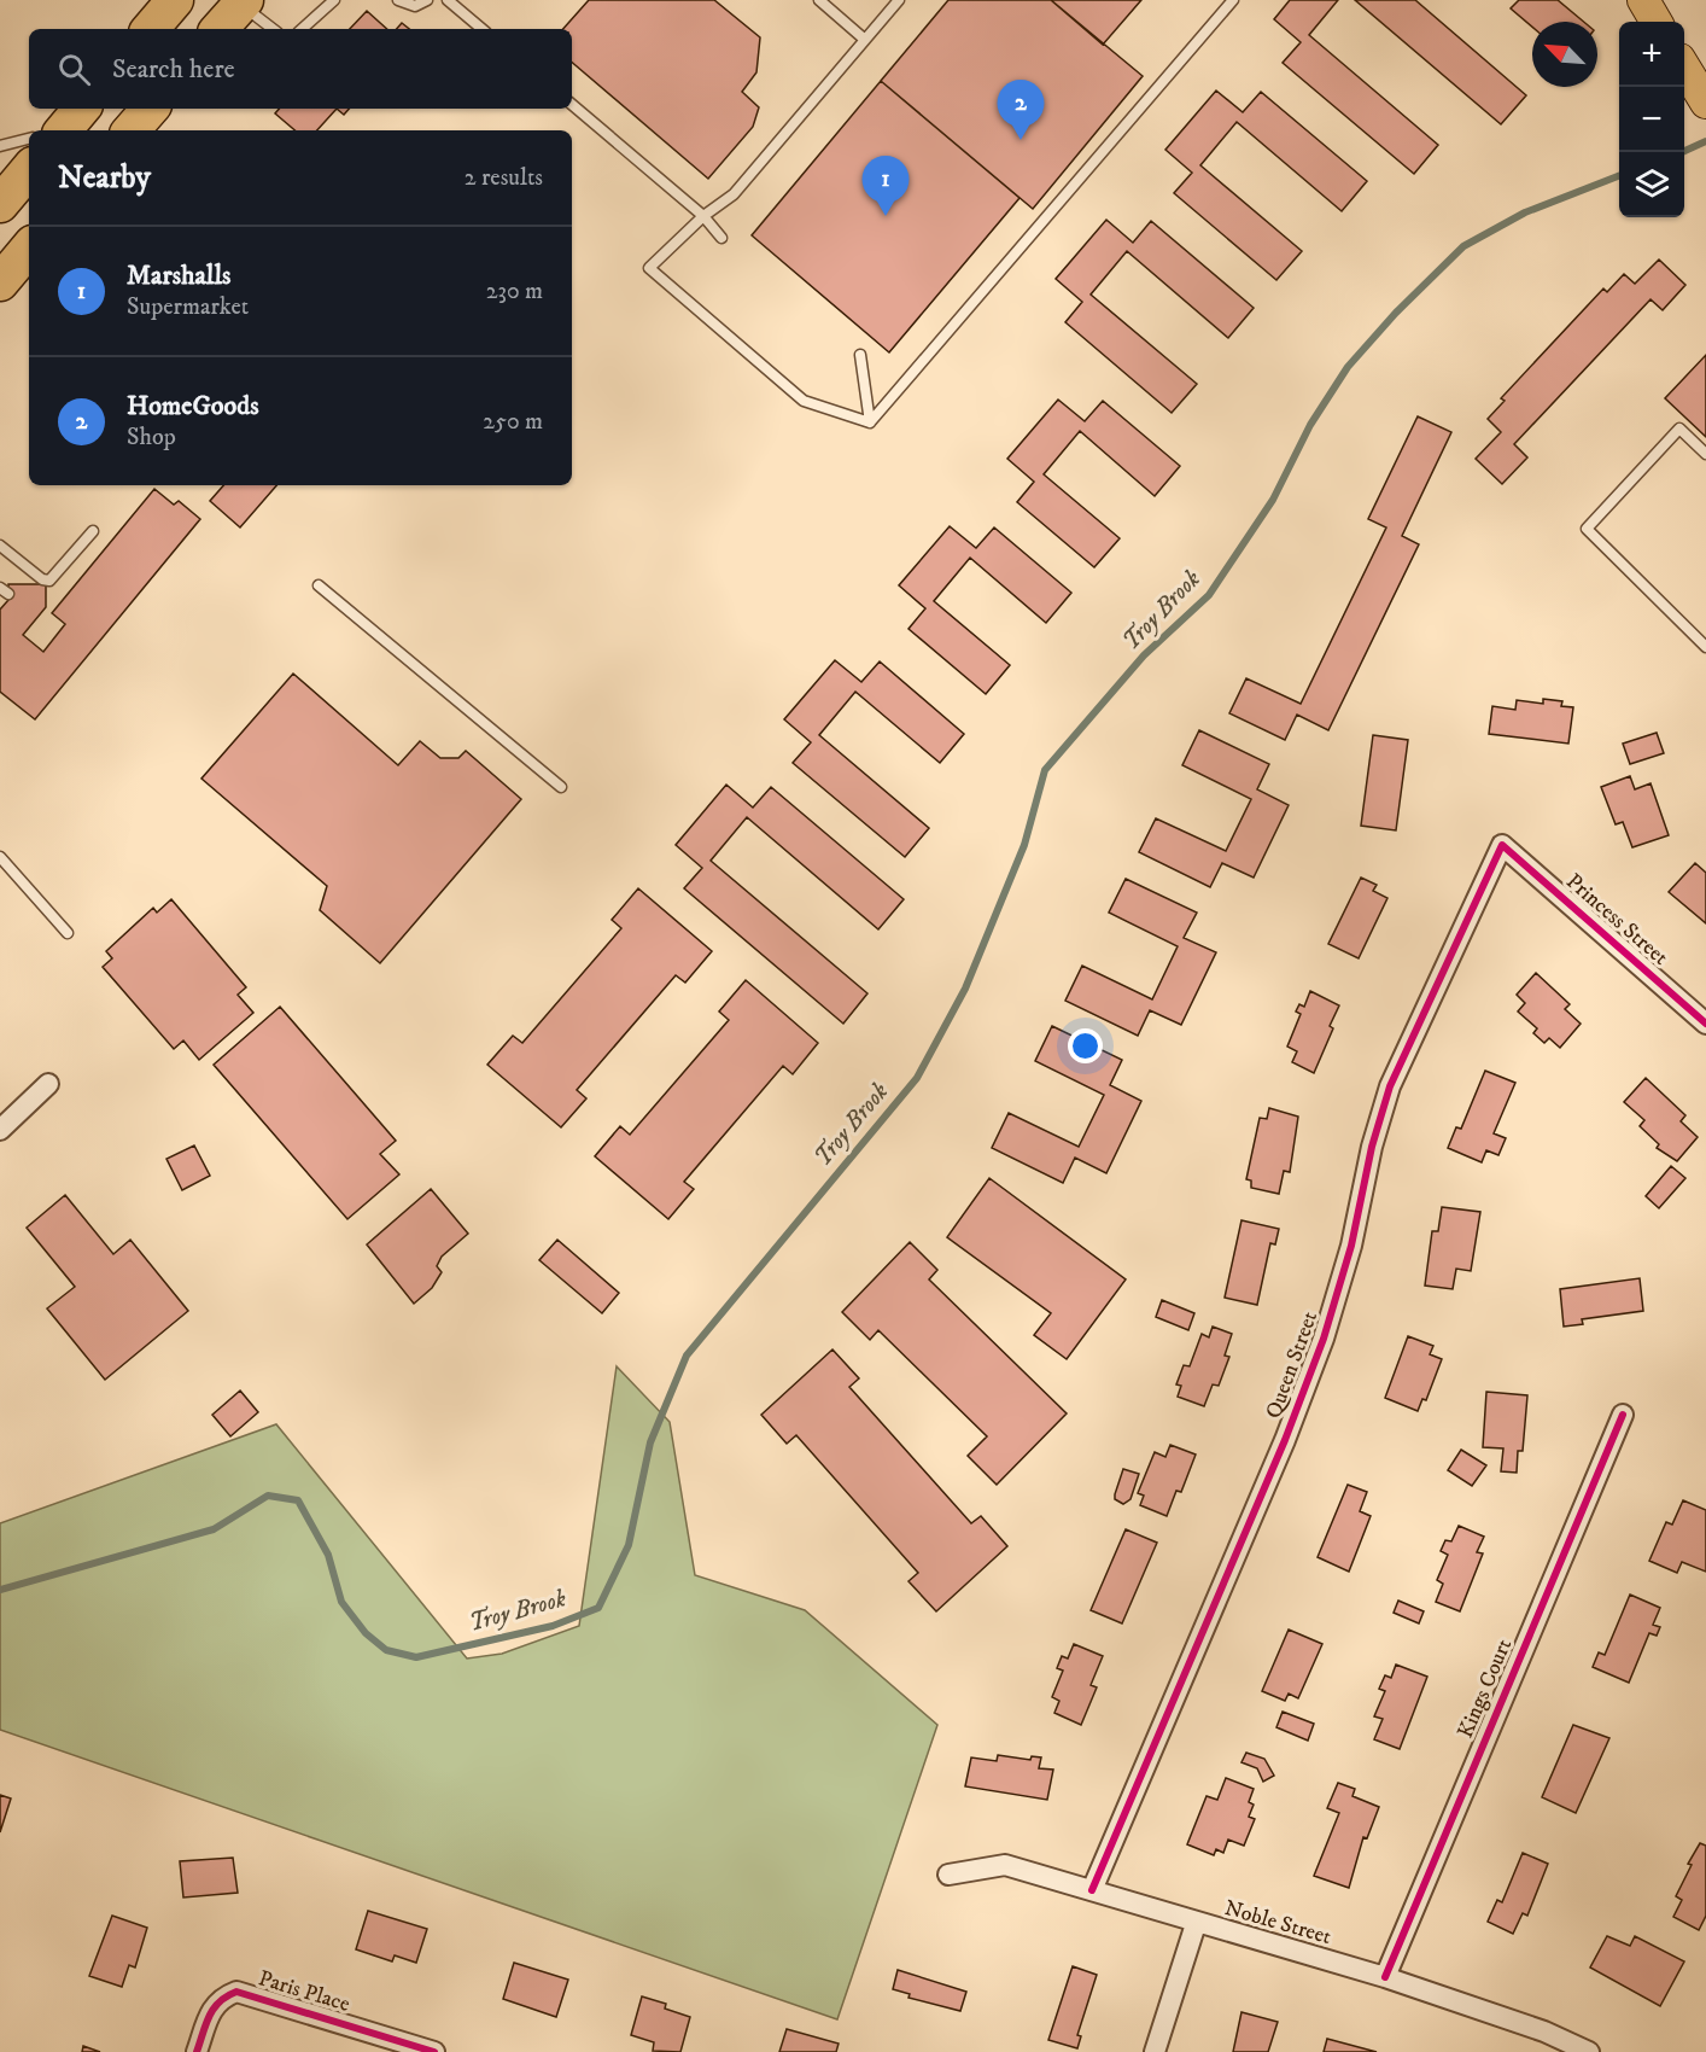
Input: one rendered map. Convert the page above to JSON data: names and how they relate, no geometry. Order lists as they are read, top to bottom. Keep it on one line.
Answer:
{"streets":{"street":["Princess Street","Queen Street","Kings Court","Noble Street","Paris Place"]},"crossings":[["Princess Street","Queen Street"],["Queen Street","Noble Street"],["Kings Court","Noble Street"]],"water":["Troy Brook"],"north":"top left","page":{"map_buttons":["+","−"],"search":"Search here","pins":["2","1"],"heading":["Nearby","2 results"],"list":[{"mark":"1","name":"Marshalls","note":"Supermarket","value":"230 m"},{"mark":"2","name":"HomeGoods","note":"Shop","value":"250 m"}]}}
